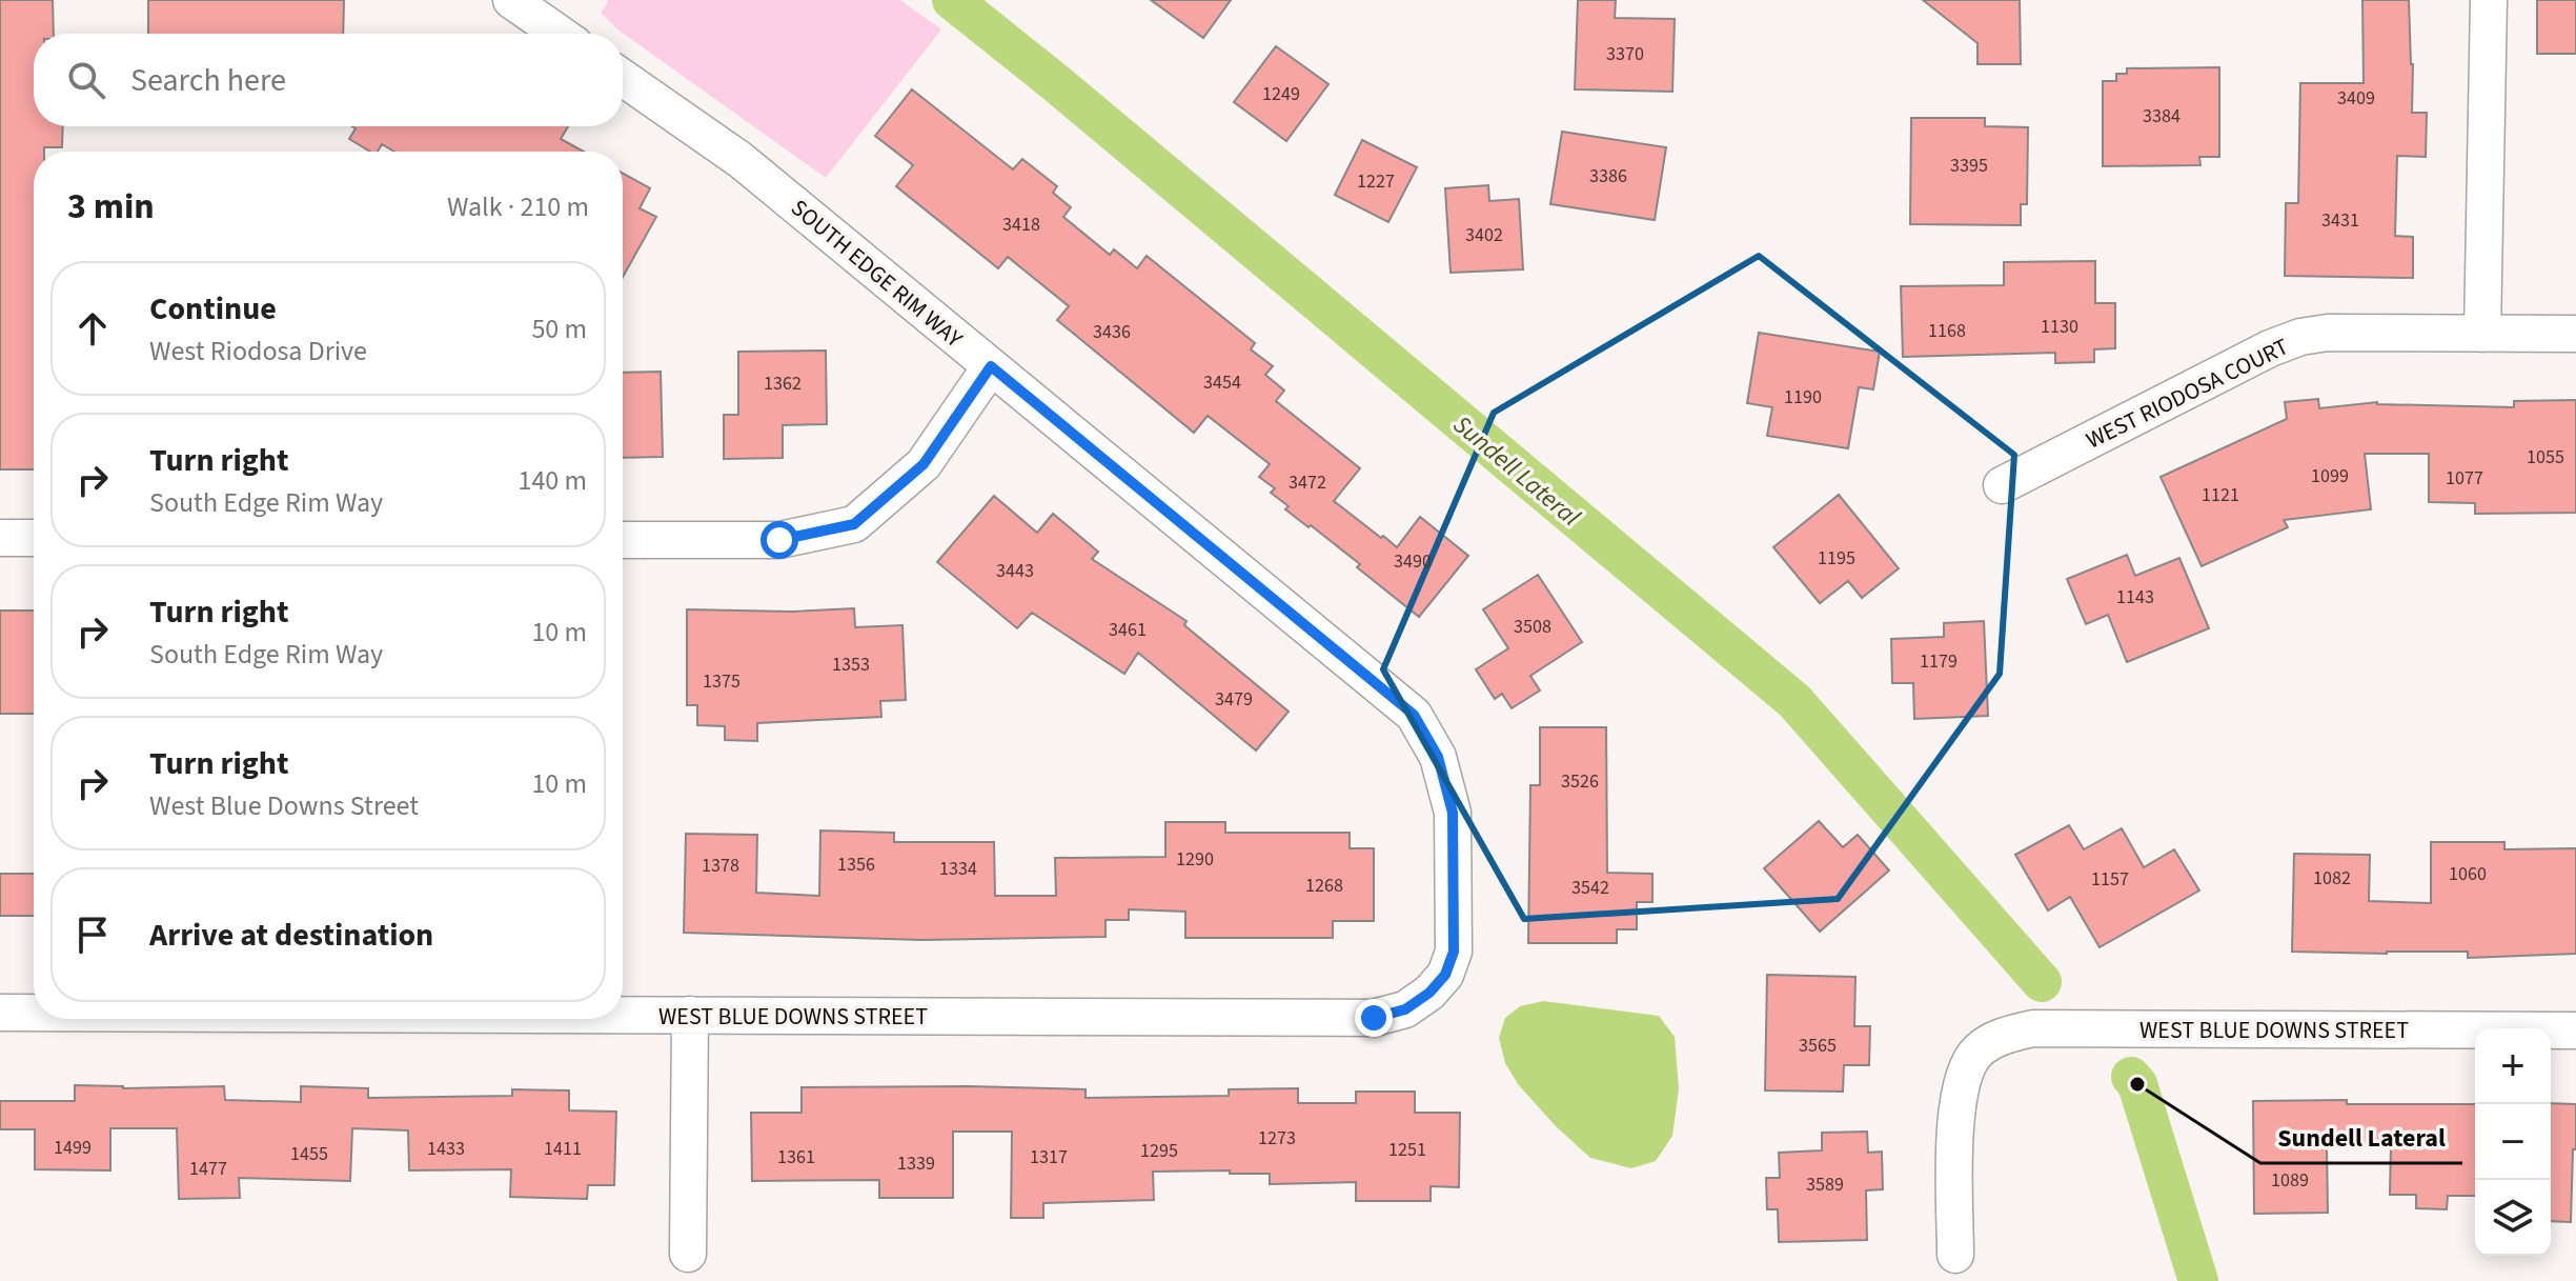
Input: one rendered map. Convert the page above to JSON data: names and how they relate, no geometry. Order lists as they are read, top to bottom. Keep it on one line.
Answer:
{"streets":{"street":["SOUTH EDGE RIM WAY","WEST RIODOSA COURT","WEST BLUE DOWNS STREET"]},"crossings":[["SOUTH EDGE RIM WAY","WEST BLUE DOWNS STREET"]],"water":["Sundell Lateral"],"places":["Sundell Lateral"],"house_numbers":["3370","1249","3409","3384","3395","3386","1227","3431","3418","3402","1130","1168","3436","3454","1362","1190","1055","1099","1077","3472","1121","1195","3490","3443","1143","3508","3461","1179","1353","1375","3479","3526","1290","1356","1378","1334","1060","1082","1157","1268","3542","3565","1273","1499","1433","1411","1251","1295","1455","1361","1317","1339","1477","1089","3589"],"page":{"search":"Search here","heading":["3 min","Walk · 210 m"],"list":[["Continue","West Riodosa Drive","50 m"],["Turn right","South Edge Rim Way","140 m"],["Turn right","South Edge Rim Way","10 m"],["Turn right","West Blue Downs Street","10 m"],"Arrive at destination"],"map_buttons":["+","−"]}}
